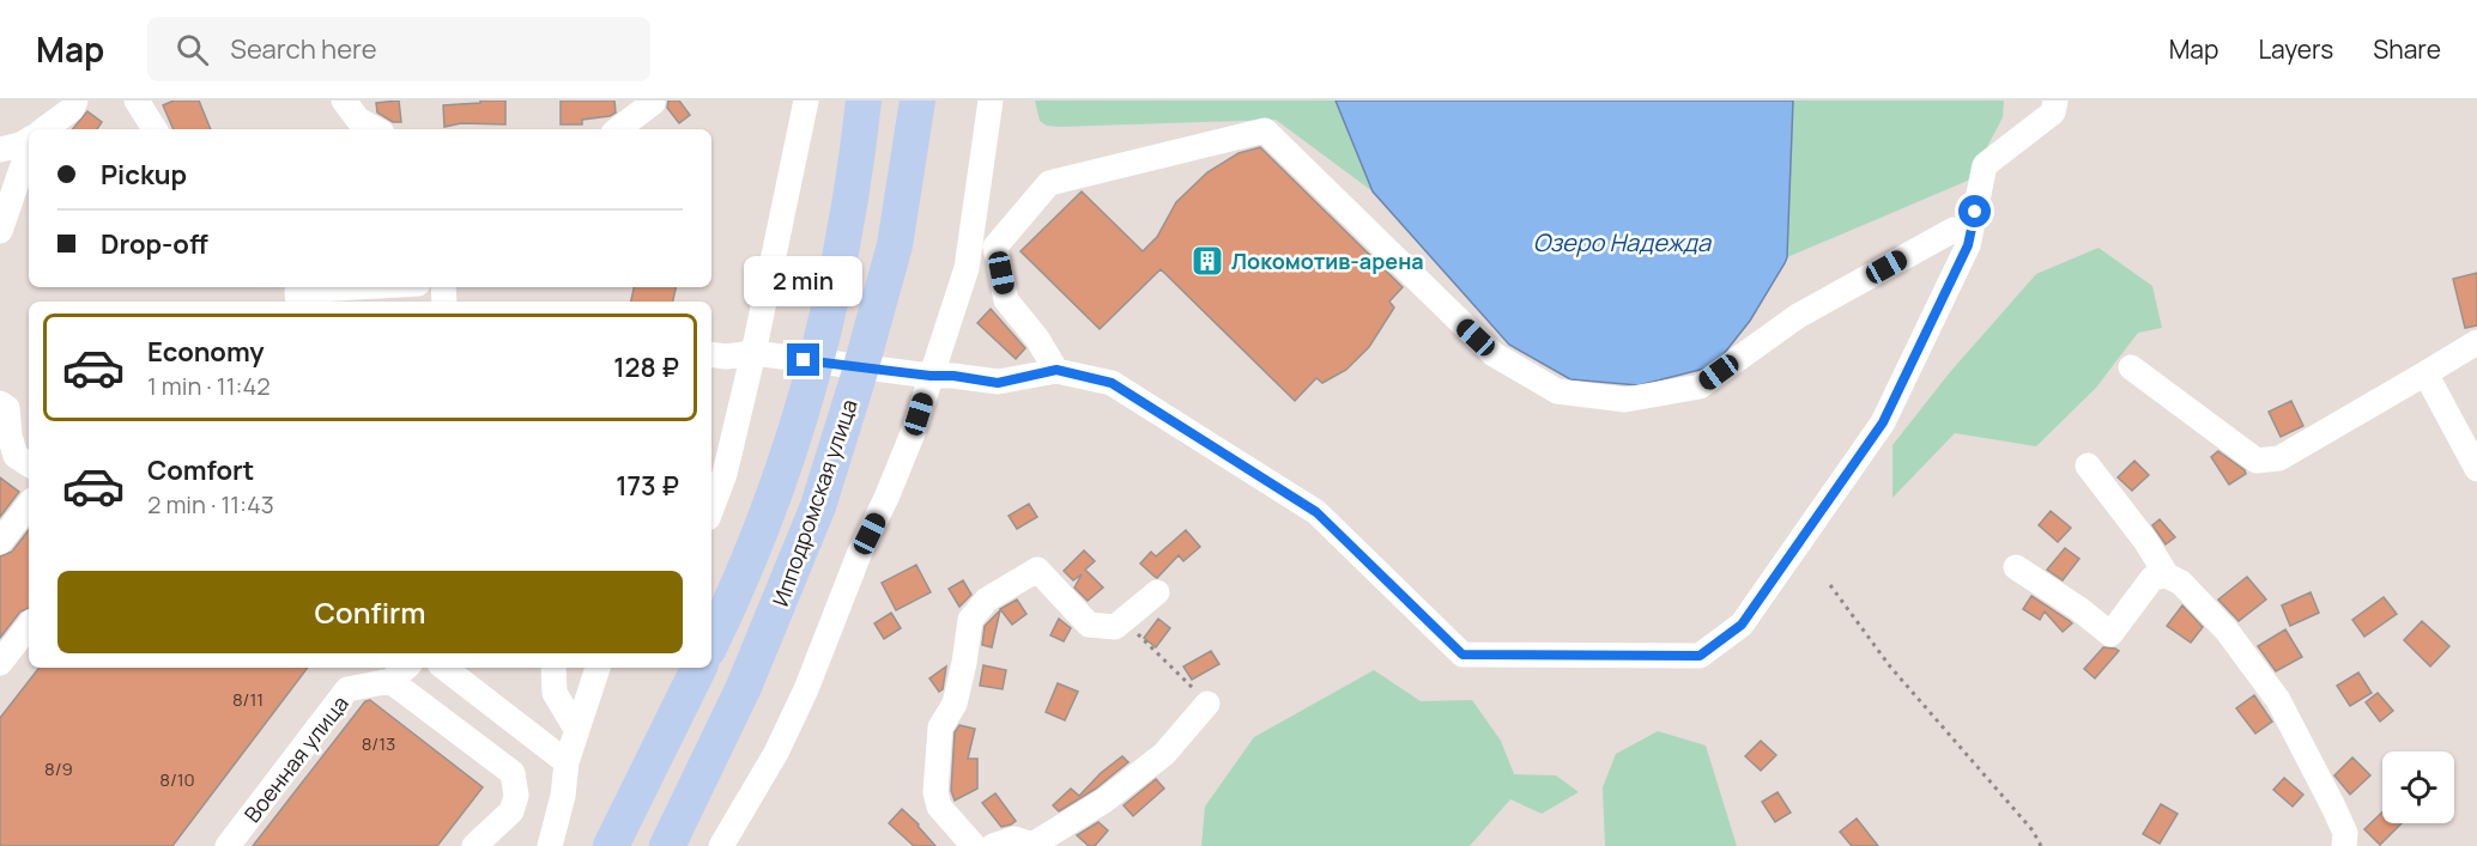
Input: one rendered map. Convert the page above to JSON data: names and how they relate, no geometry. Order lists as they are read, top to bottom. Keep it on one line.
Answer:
{"streets":{"highway":["Ипподромская улица"],"street":["Военная улица"]},"water":["Озеро Надежда"],"places":{"building":["Локомотив-арена"]},"house_numbers":["8/11","8/13","8/9","8/10"],"page":{"header":"Map","search":"Search here","nav":["Map","Layers","Share"],"banner":["Pickup","Drop-off"],"bubble":"2 min","list":[{"name":"Economy","note":"1 min · 11:42","value":"128 ₽"},{"name":"Comfort","note":"2 min · 11:43","value":"173 ₽"}],"buttons":"Confirm"}}
